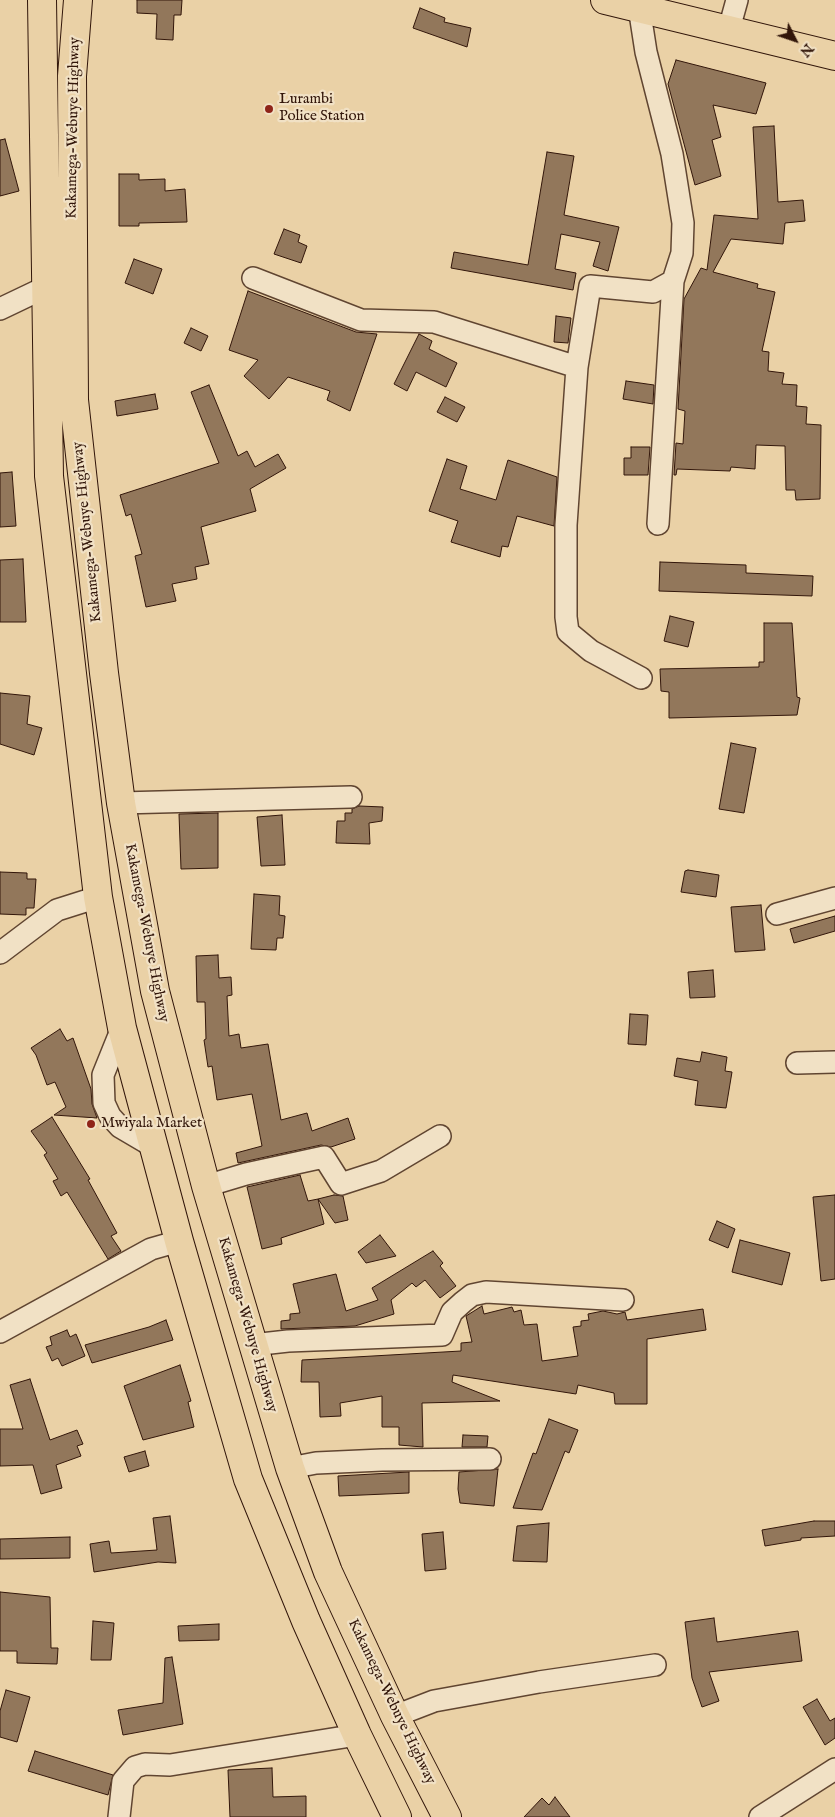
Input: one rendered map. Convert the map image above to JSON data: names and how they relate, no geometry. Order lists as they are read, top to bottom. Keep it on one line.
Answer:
{"streets":{"main road":["Kakamega-Webuye Highway"]},"places":["Lurambi Police Station","Mwiyala Market"],"north":"bottom right"}
